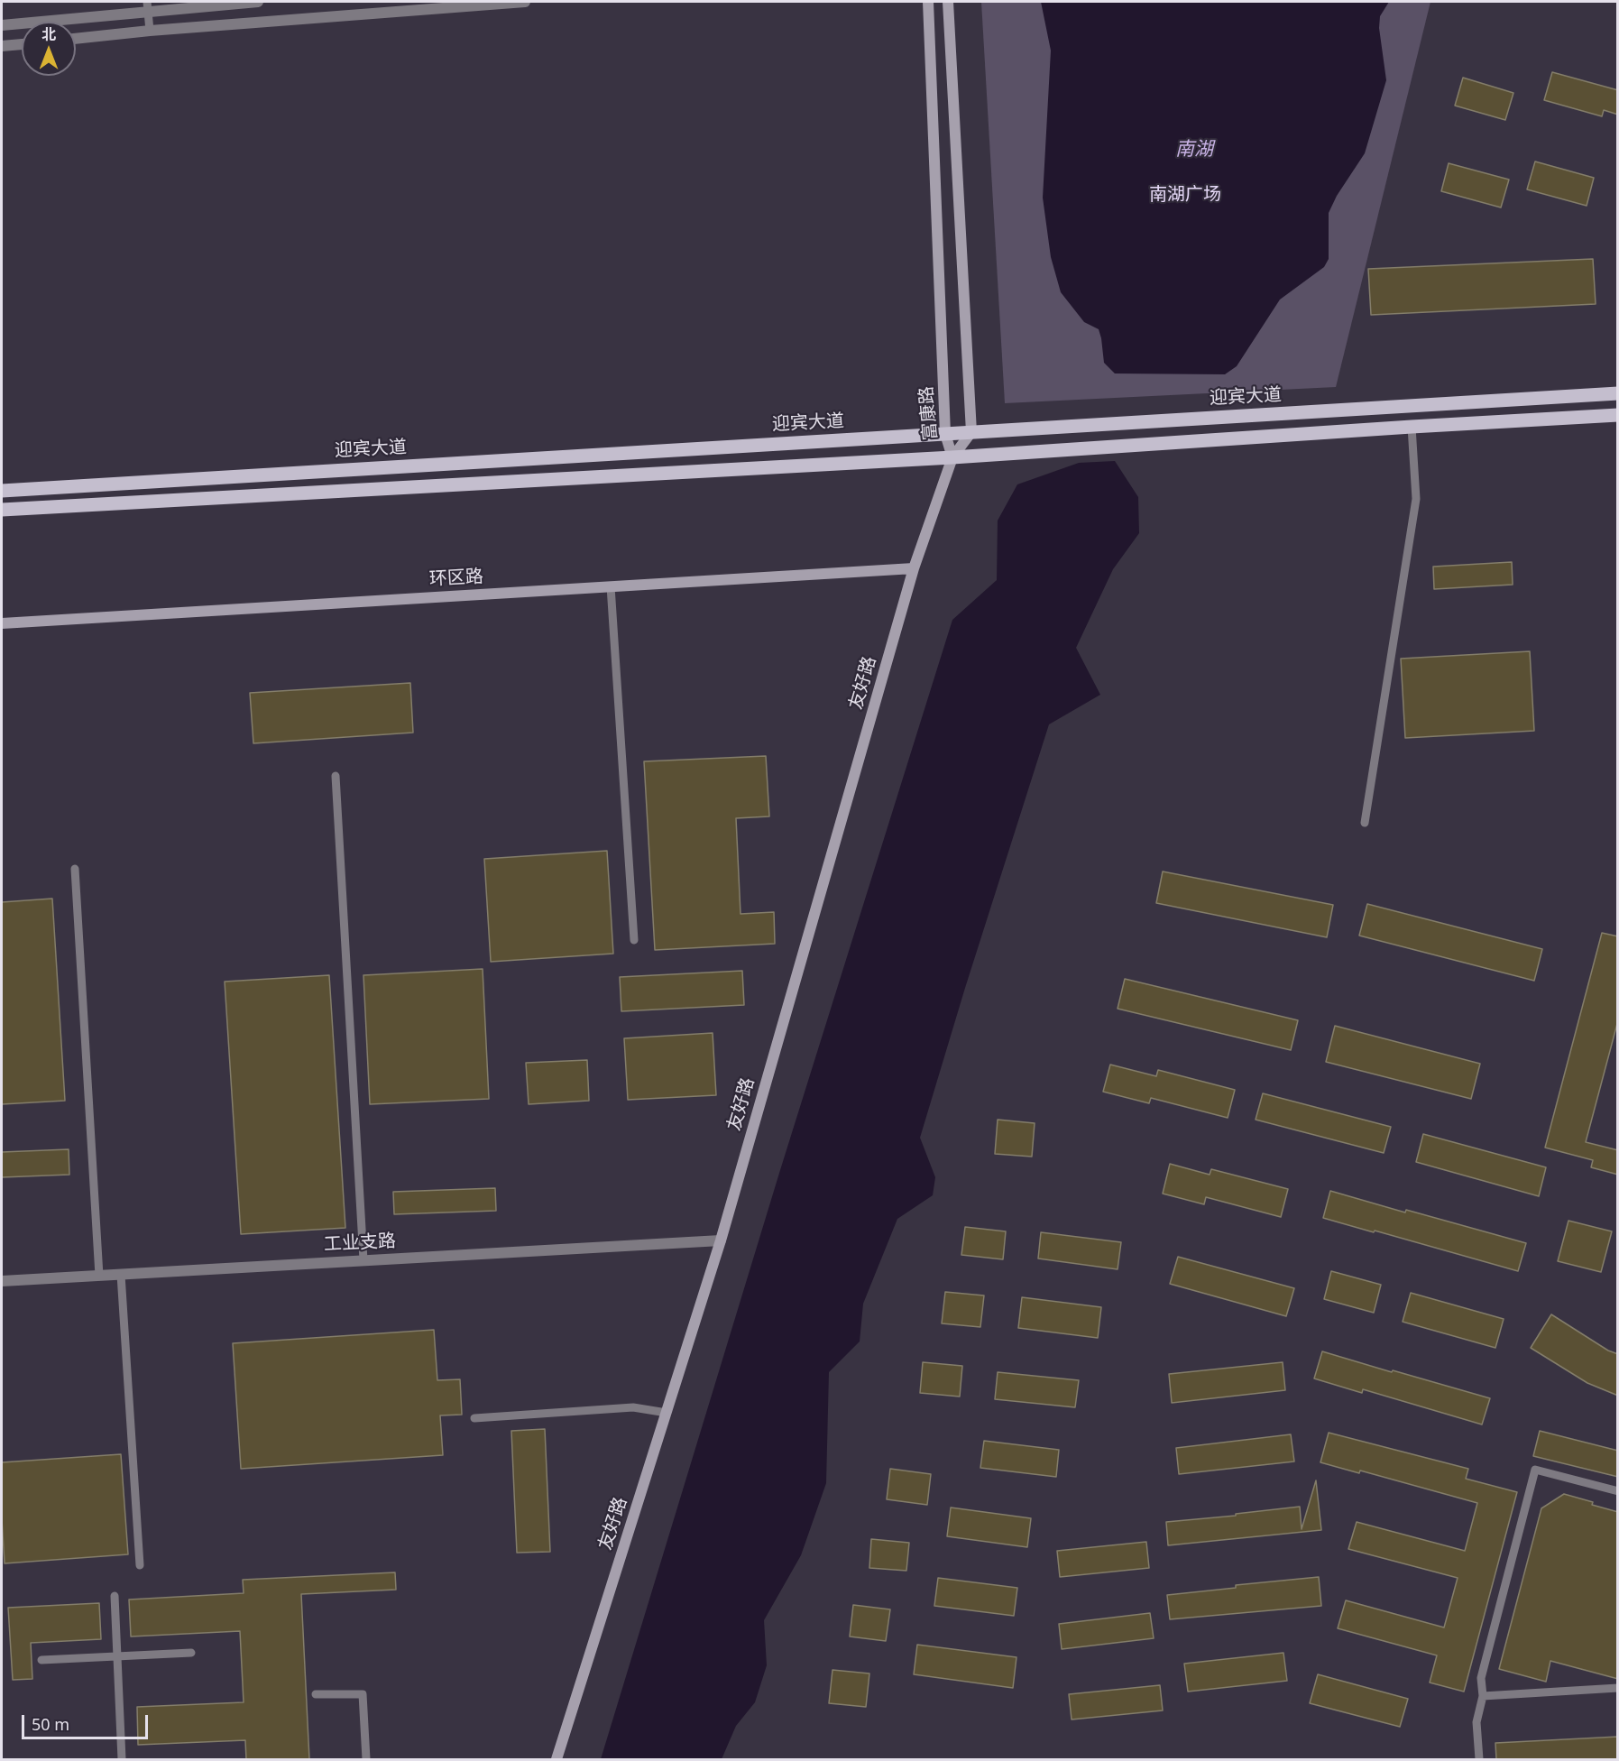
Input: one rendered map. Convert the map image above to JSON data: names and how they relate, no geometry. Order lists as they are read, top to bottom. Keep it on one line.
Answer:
{"streets":{"main road":["迎宾大道"],"street":["富康路","环区路","友好路","工业支路"]},"crossings":[["迎宾大道","富康路"],["富康路","友好路"],["环区路","友好路"],["友好路","工业支路"]],"water":["南湖"],"parks":["南湖广场"],"scale_bar":"50 m","north":"top"}
